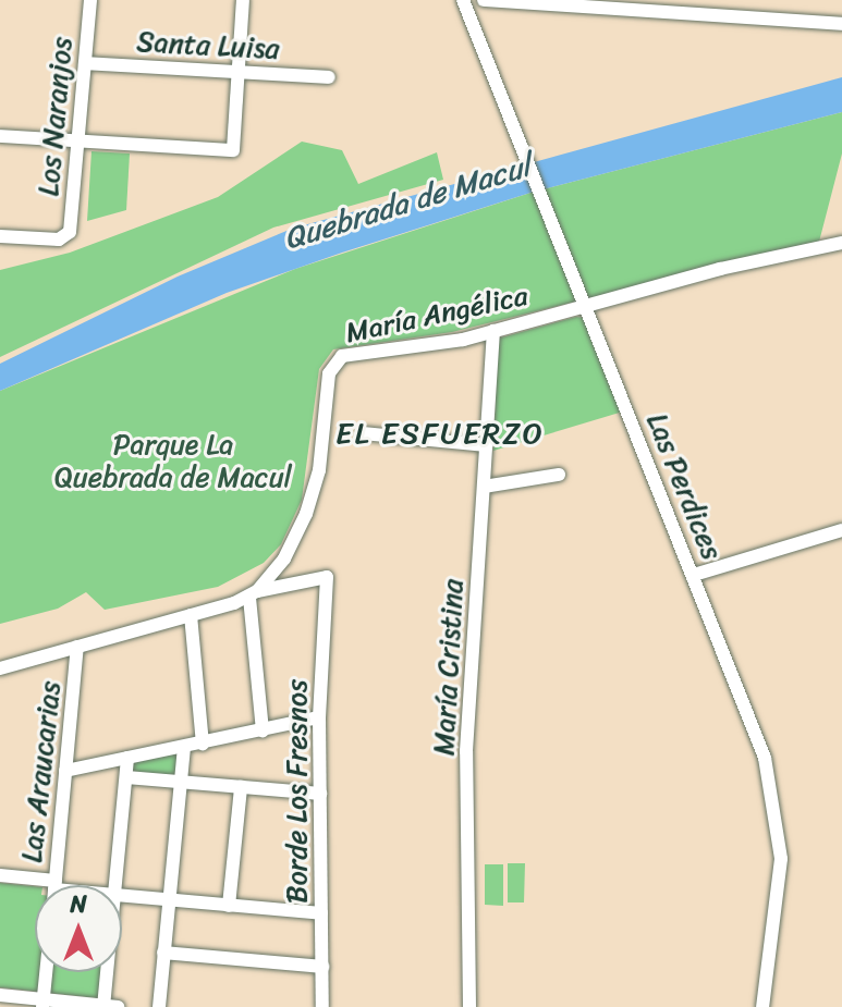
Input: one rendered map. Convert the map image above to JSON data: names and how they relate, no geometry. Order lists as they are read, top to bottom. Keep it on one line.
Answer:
{"streets":{"street":["Santa Luisa","Los Naranjos","María Angélica","Las Perdices","María Cristina","Las Araucarias","Borde Los Fresnos"]},"crossings":[["Santa Luisa","Los Naranjos"],["María Angélica","Las Perdices"],["María Angélica","María Cristina"],["María Angélica","Borde Los Fresnos"]],"districts":["EL ESFUERZO"],"water":["Quebrada de Macul"],"parks":["Parque La Quebrada de Macul"],"north":"top"}
